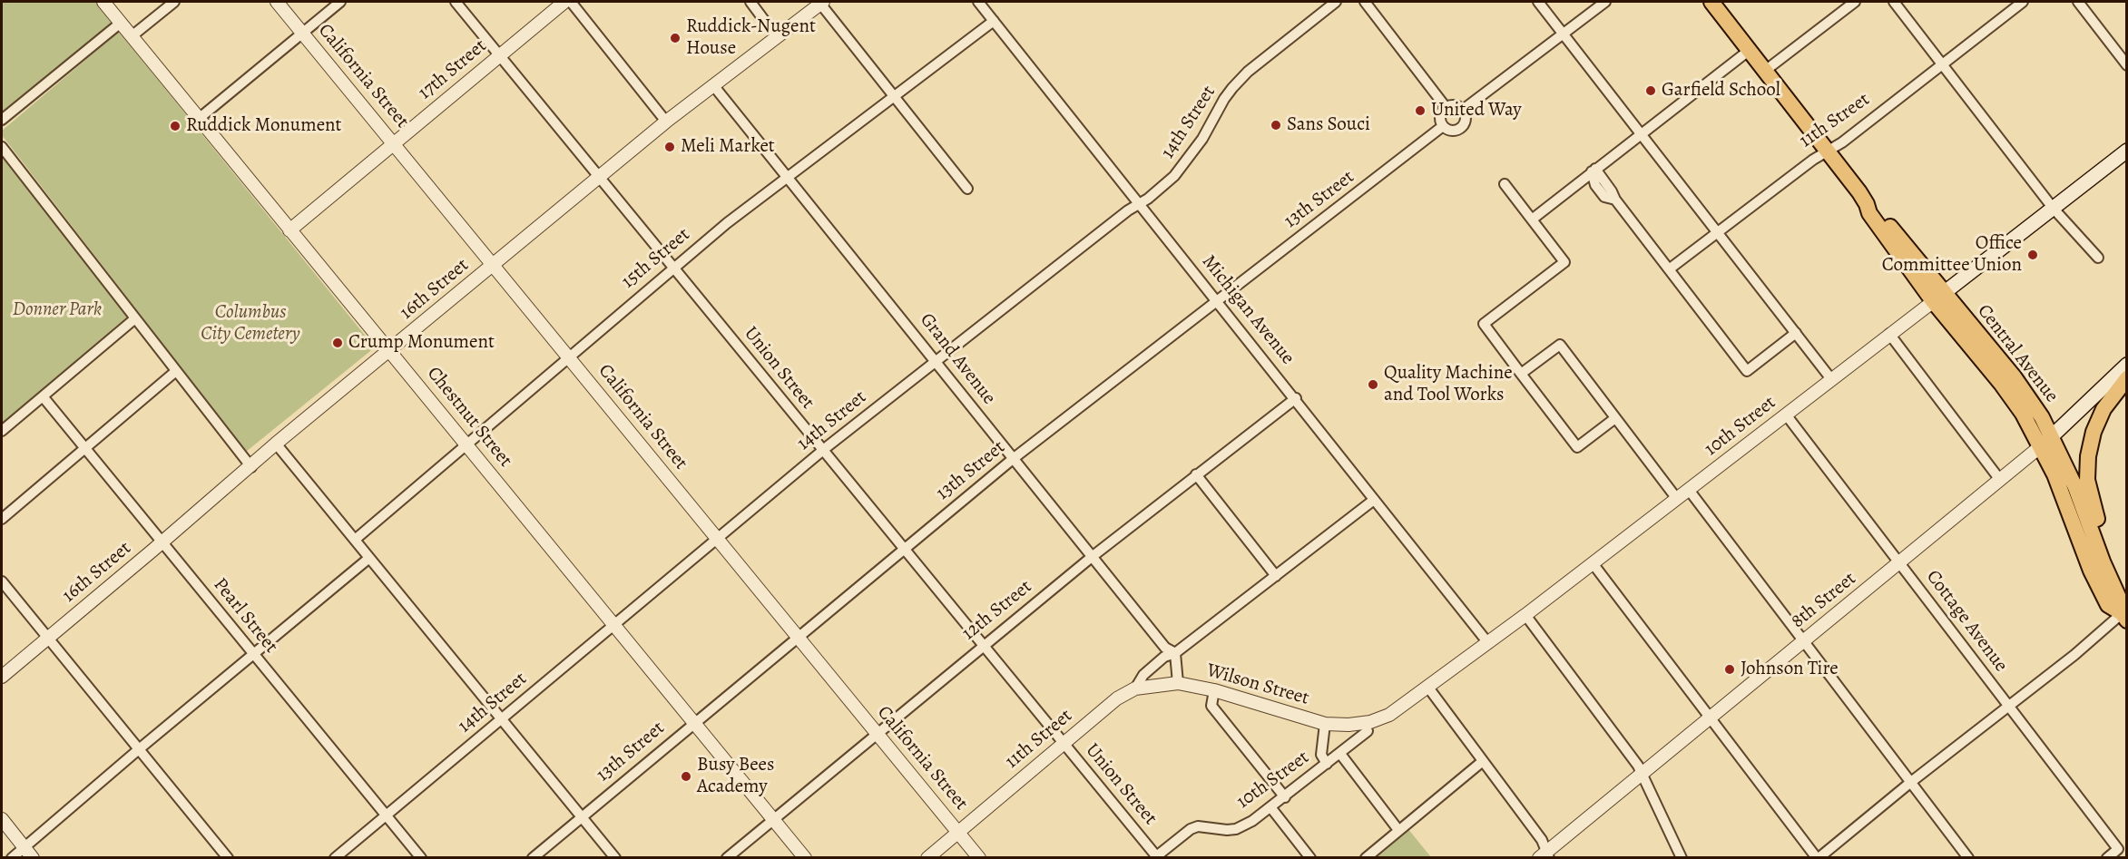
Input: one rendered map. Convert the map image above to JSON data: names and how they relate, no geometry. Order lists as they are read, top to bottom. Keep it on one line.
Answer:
{"streets":{"main road":["Central Avenue","10th Street","8th Street"],"street":["17th Street","California Street","11th Street","14th Street","13th Street","15th Street","16th Street","Michigan Avenue","Grand Avenue","Union Street","Chestnut Street","12th Street","Pearl Street","Cottage Avenue","Wilson Street"]},"crossings":[["17th Street","California Street"],["17th Street","Union Street"],["17th Street","Chestnut Street"],["California Street","11th Street"],["California Street","14th Street"],["California Street","13th Street"],["California Street","15th Street"],["California Street","16th Street"],["California Street","12th Street"],["11th Street","Michigan Avenue"],["11th Street","Central Avenue"],["11th Street","Grand Avenue"],["11th Street","Union Street"],["11th Street","Wilson Street"],["14th Street","Michigan Avenue"],["14th Street","Grand Avenue"],["14th Street","Union Street"],["14th Street","Chestnut Street"],["14th Street","Pearl Street"],["13th Street","Michigan Avenue"],["13th Street","Grand Avenue"],["13th Street","Union Street"],["13th Street","Chestnut Street"],["15th Street","Michigan Avenue"],["15th Street","Grand Avenue"],["15th Street","Union Street"],["15th Street","Chestnut Street"],["16th Street","Grand Avenue"],["16th Street","Union Street"],["16th Street","Chestnut Street"],["16th Street","Pearl Street"],["Michigan Avenue","10th Street"],["Michigan Avenue","12th Street"],["Central Avenue","10th Street"],["Central Avenue","8th Street"],["Grand Avenue","12th Street"],["Union Street","10th Street"],["Union Street","12th Street"],["Chestnut Street","12th Street"],["10th Street","Cottage Avenue"],["10th Street","Wilson Street"],["8th Street","Cottage Avenue"]],"parks":["Donner Park","Columbus City Cemetery"],"places":["Ruddick-Nugent House","Garfield School","United Way","Sans Souci","Ruddick Monument","Meli Market","Office Committee Union","Crump Monument","Quality Machine and Tool Works","Johnson Tire","Busy Bees Academy"]}
